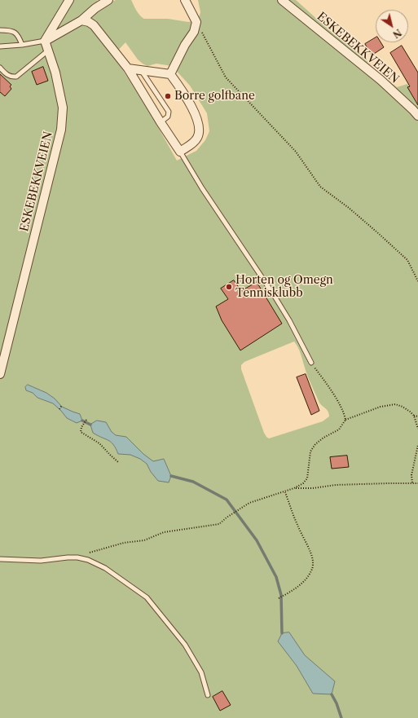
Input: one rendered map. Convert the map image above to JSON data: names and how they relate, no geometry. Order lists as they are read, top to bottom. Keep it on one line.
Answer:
{"streets":{"street":["ESKEBEKKVEIEN"]},"places":["Borre golfbane","Horten og Omegn Tennisklubb"],"north":"bottom right"}
